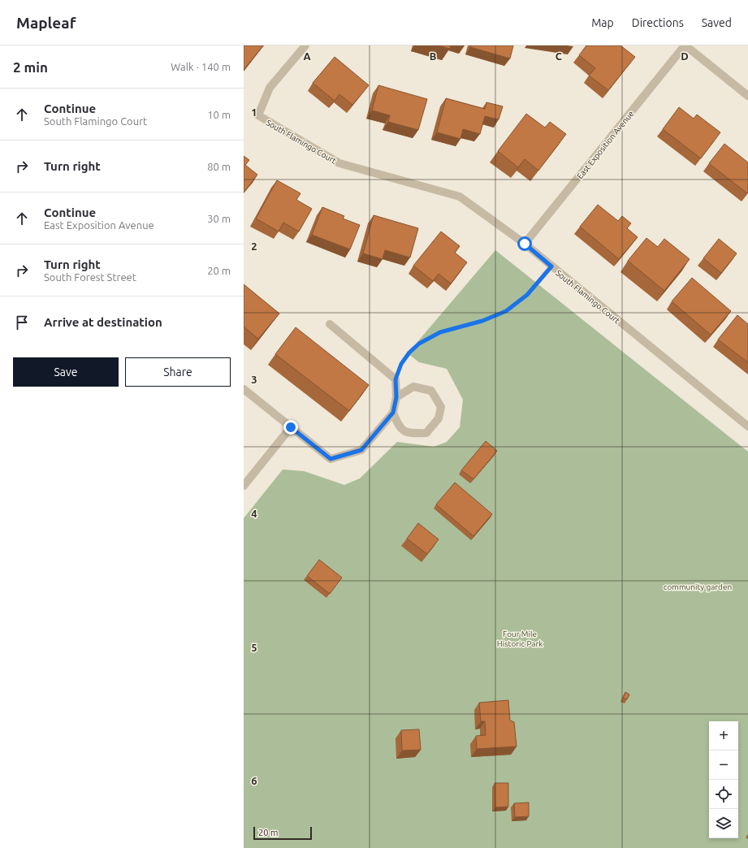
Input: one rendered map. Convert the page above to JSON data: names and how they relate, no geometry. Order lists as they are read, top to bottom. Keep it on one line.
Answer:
{"streets":{"street":["South Flamingo Court","East Exposition Avenue"]},"crossings":[["South Flamingo Court","East Exposition Avenue"]],"parks":["community garden","Four Mile Historic Park"],"scale_bar":"20 m","page":{"header":"Mapleaf","nav":["Map","Directions","Saved"],"heading":["2 min","Walk · 140 m"],"list":[["Continue","South Flamingo Court","10 m"],["Turn right","80 m"],["Continue","East Exposition Avenue","30 m"],["Turn right","South Forest Street","20 m"],"Arrive at destination"],"buttons":["Save","Share"],"map_buttons":["+","−"],"scale":"20 m"},"grid":{"columns":["A","B","C","D"],"rows":["1","2","3","4","5","6"]}}
